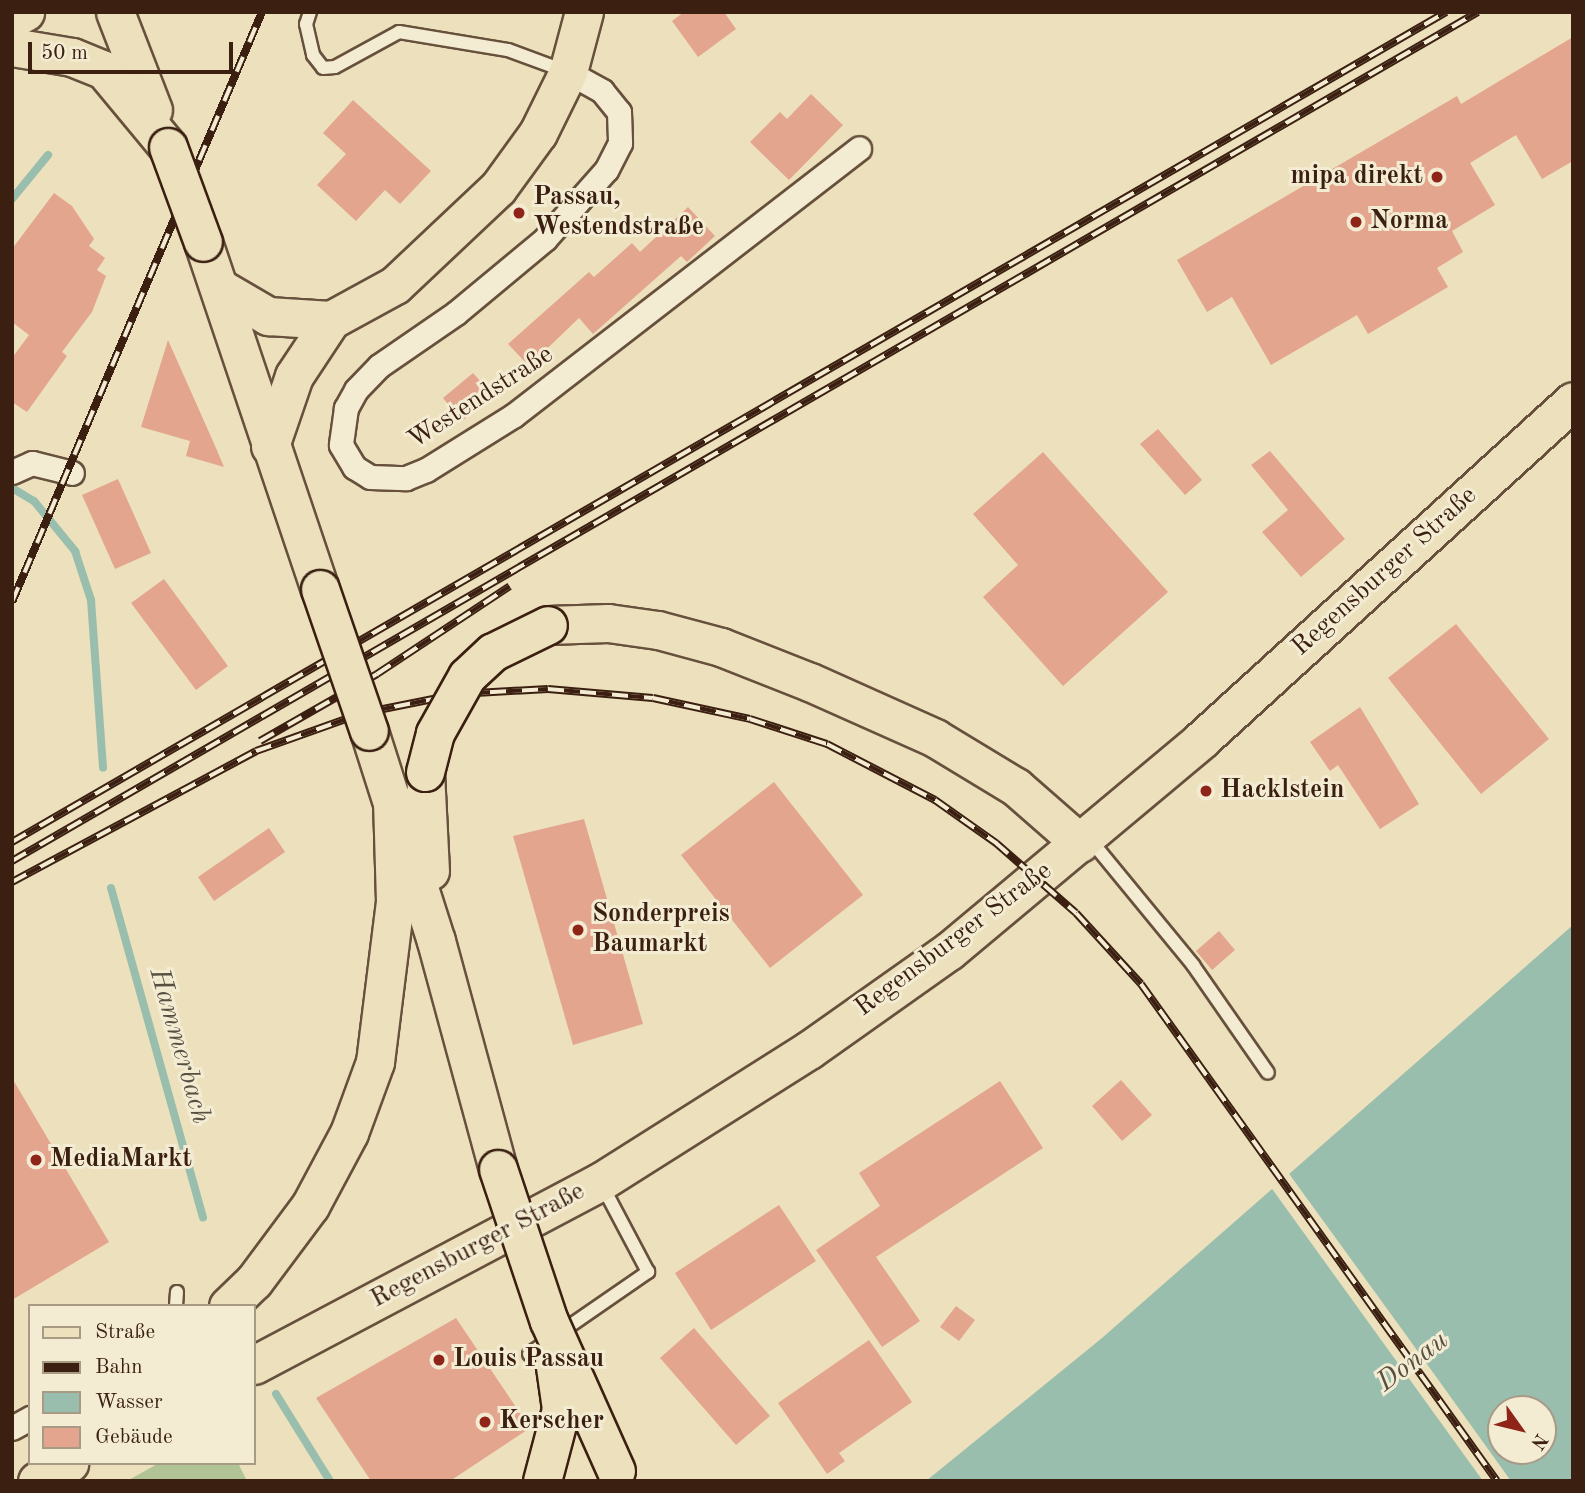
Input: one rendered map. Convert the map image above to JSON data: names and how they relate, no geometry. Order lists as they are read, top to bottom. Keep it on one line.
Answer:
{"streets":{"main road":["Regensburger Straße"],"street":["Westendstraße"]},"water":["Hammerbach","Donau"],"places":["mipa direkt","Passau, Westendstraße","Norma","Hacklstein","Sonderpreis Baumarkt","MediaMarkt","Louis Passau","Kerscher"],"legend":["Straße","Bahn","Wasser","Gebäude"],"scale_bar":"50 m","north":"bottom right"}
